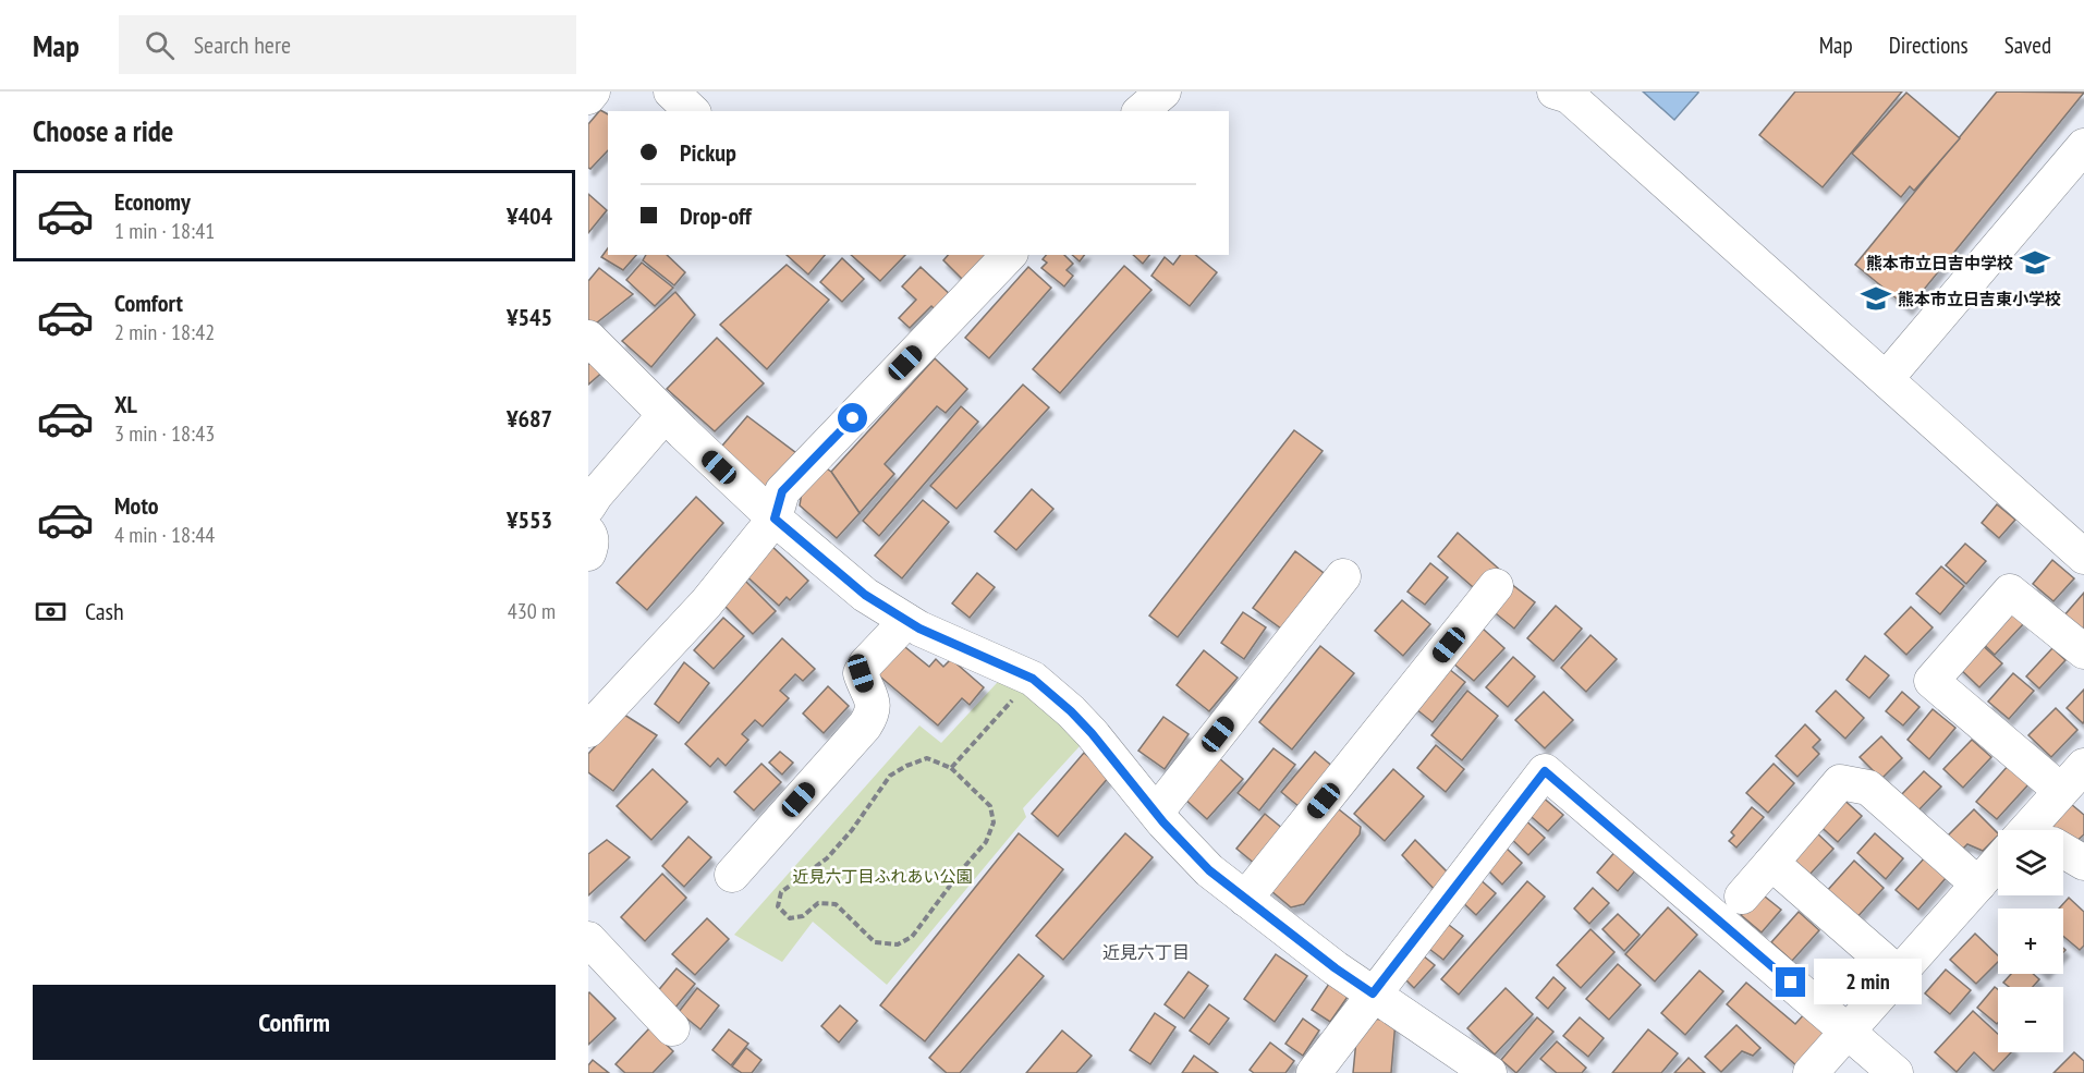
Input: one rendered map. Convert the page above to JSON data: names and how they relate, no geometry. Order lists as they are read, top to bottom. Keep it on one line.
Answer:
{"districts":["近見六丁目"],"parks":["近見六丁目ふれあい公園"],"places":{"school or university":["熊本市立日吉中学校","熊本市立日吉東小学校"]},"page":{"header":"Map","search":"Search here","nav":["Map","Directions","Saved"],"heading":"Choose a ride","banner":["Pickup","Drop-off"],"list":[{"name":"Economy","note":"1 min · 18:41","value":"¥404"},{"name":"Comfort","note":"2 min · 18:42","value":"¥545"},{"name":"XL","note":"3 min · 18:43","value":"¥687"},{"name":"Moto","note":"4 min · 18:44","value":"¥553"}],"pay":["Cash","430 m"],"map_buttons":["+","−"],"bubble":"2 min","buttons":"Confirm"}}
